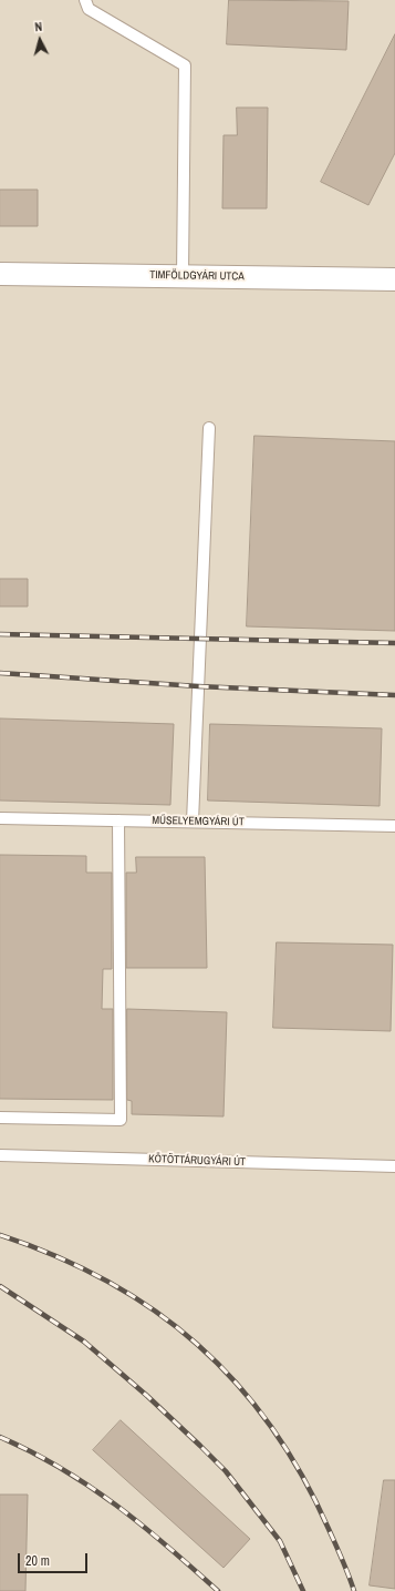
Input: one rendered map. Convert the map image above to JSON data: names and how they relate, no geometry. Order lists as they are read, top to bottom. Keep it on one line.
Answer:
{"streets":{"street":["TIMFÖLDGYÁRI UTCA"],"lane":["MŰSELYEMGYÁRI ÚT","KÖTÖTTÁRUGYÁRI ÚT"]},"scale_bar":"20 m","north":"top"}
